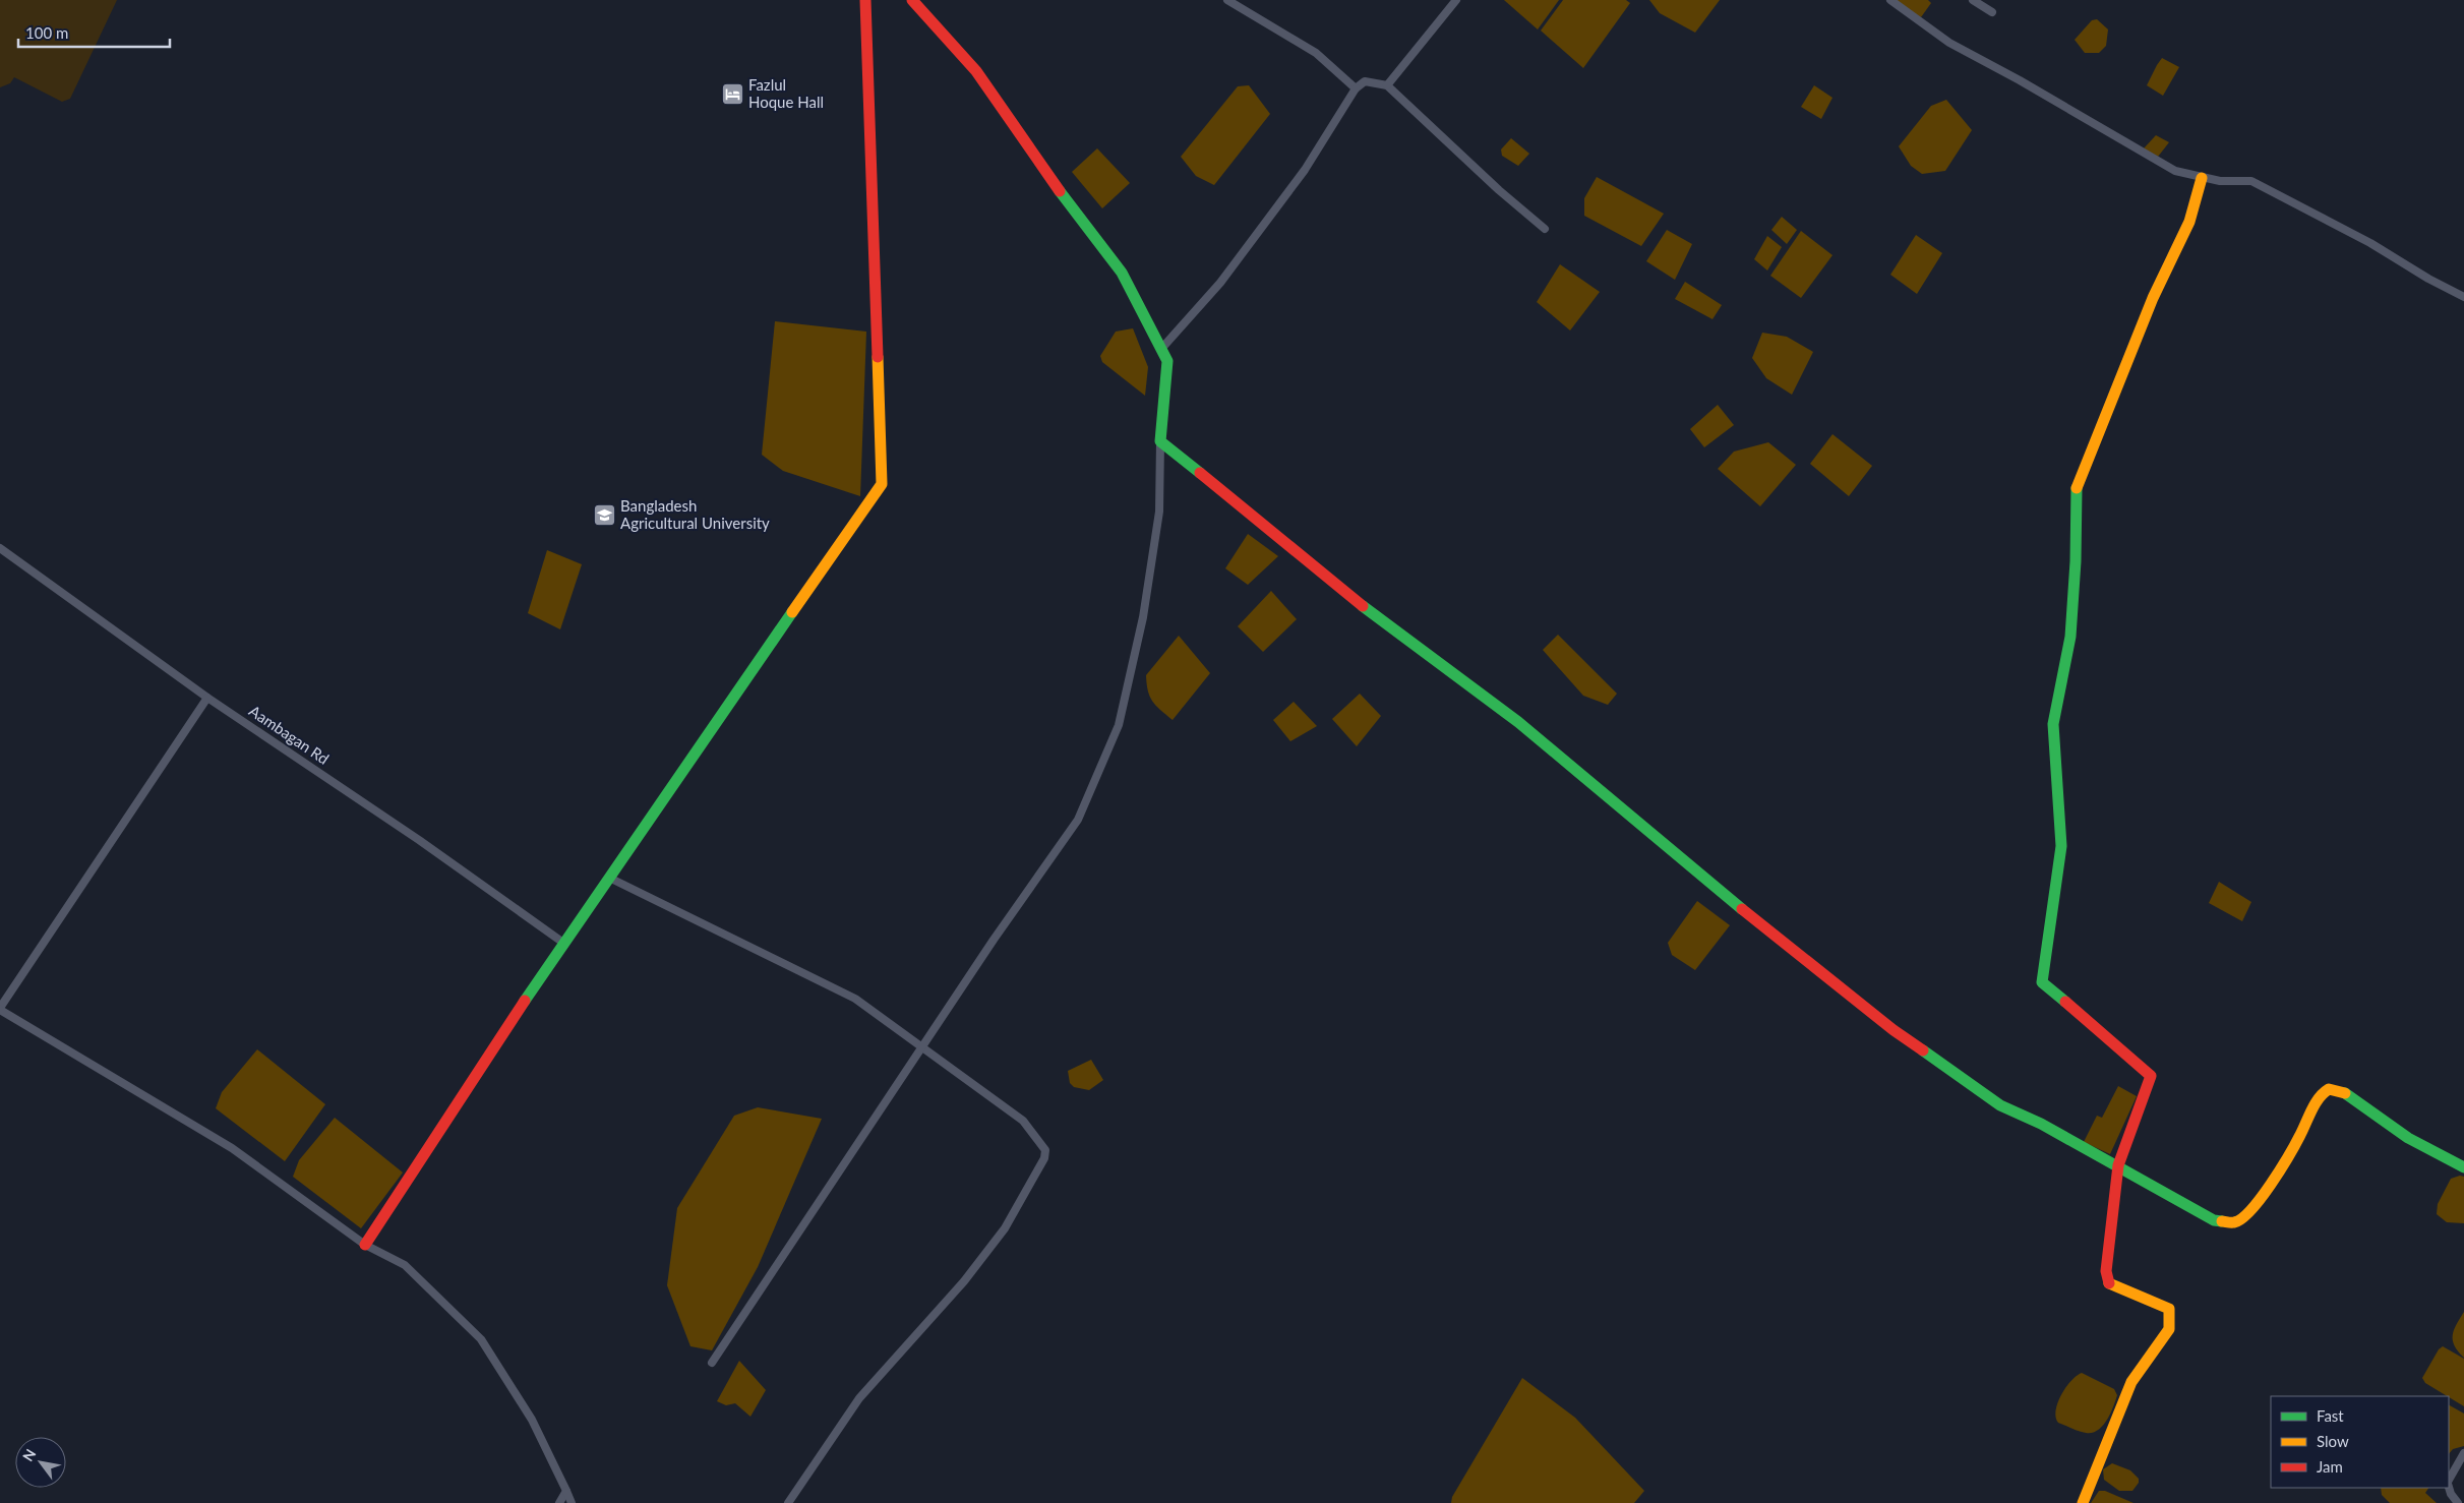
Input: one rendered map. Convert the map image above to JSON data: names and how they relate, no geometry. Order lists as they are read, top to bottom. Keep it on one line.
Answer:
{"streets":{"street":["Aambagan Rd"]},"places":{"hotel":["Fazlul Hoque Hall"],"school or university":["Bangladesh Agricultural University"]},"legend":["Fast","Slow","Jam"],"scale_bar":"100 m","north":"top left"}
